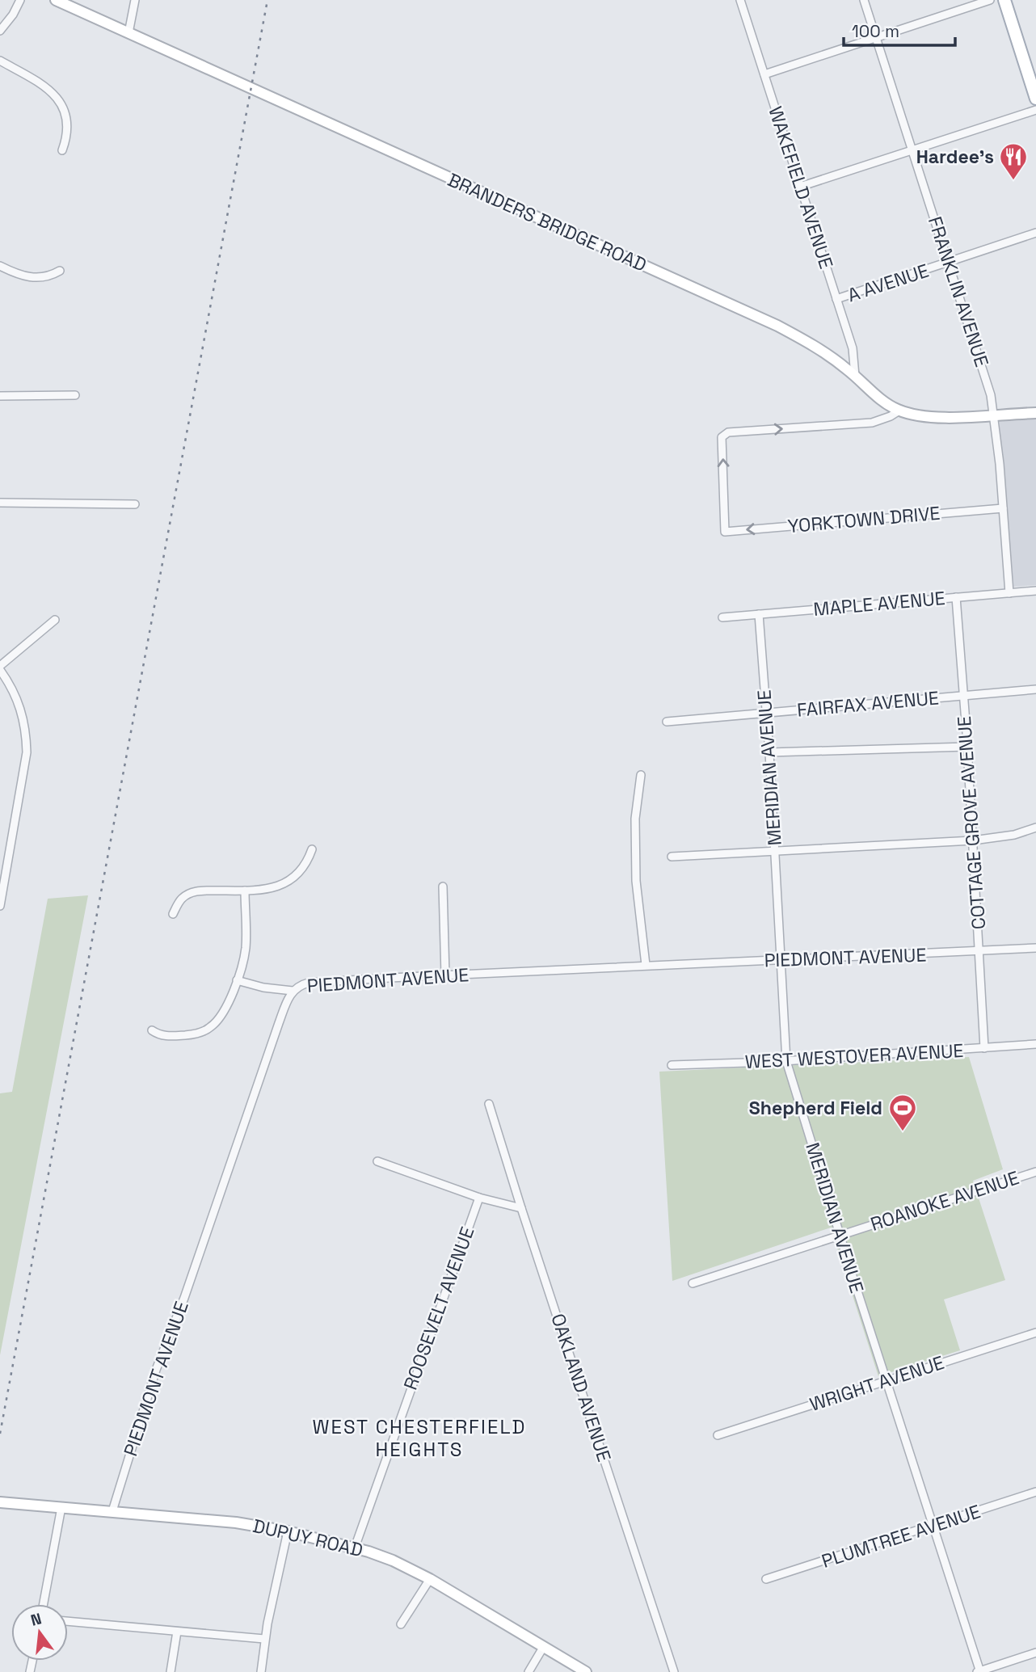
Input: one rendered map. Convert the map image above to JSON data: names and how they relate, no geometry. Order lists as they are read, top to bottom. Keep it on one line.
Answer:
{"streets":{"street":["WAKEFIELD AVENUE","BRANDERS BRIDGE ROAD","A AVENUE","FRANKLIN AVENUE","YORKTOWN DRIVE","MAPLE AVENUE","FAIRFAX AVENUE","MERIDIAN AVENUE","COTTAGE GROVE AVENUE","PIEDMONT AVENUE","WEST WESTOVER AVENUE","ROANOKE AVENUE","ROOSEVELT AVENUE","WRIGHT AVENUE","OAKLAND AVENUE","PLUMTREE AVENUE","DUPUY ROAD"]},"crossings":[["WAKEFIELD AVENUE","BRANDERS BRIDGE ROAD"],["WAKEFIELD AVENUE","A AVENUE"],["BRANDERS BRIDGE ROAD","FRANKLIN AVENUE"],["BRANDERS BRIDGE ROAD","YORKTOWN DRIVE"],["A AVENUE","FRANKLIN AVENUE"],["FRANKLIN AVENUE","YORKTOWN DRIVE"],["FRANKLIN AVENUE","MAPLE AVENUE"],["MAPLE AVENUE","MERIDIAN AVENUE"],["MAPLE AVENUE","COTTAGE GROVE AVENUE"],["FAIRFAX AVENUE","MERIDIAN AVENUE"],["FAIRFAX AVENUE","COTTAGE GROVE AVENUE"],["MERIDIAN AVENUE","PIEDMONT AVENUE"],["MERIDIAN AVENUE","WEST WESTOVER AVENUE"],["MERIDIAN AVENUE","ROANOKE AVENUE"],["MERIDIAN AVENUE","WRIGHT AVENUE"],["MERIDIAN AVENUE","PLUMTREE AVENUE"],["COTTAGE GROVE AVENUE","PIEDMONT AVENUE"],["COTTAGE GROVE AVENUE","WEST WESTOVER AVENUE"],["PIEDMONT AVENUE","DUPUY ROAD"],["ROOSEVELT AVENUE","DUPUY ROAD"]],"districts":["WEST CHESTERFIELD HEIGHTS"],"places":{"restaurant":["Hardee's"],"sports":["Shepherd Field"]},"scale_bar":"100 m","north":"top"}
